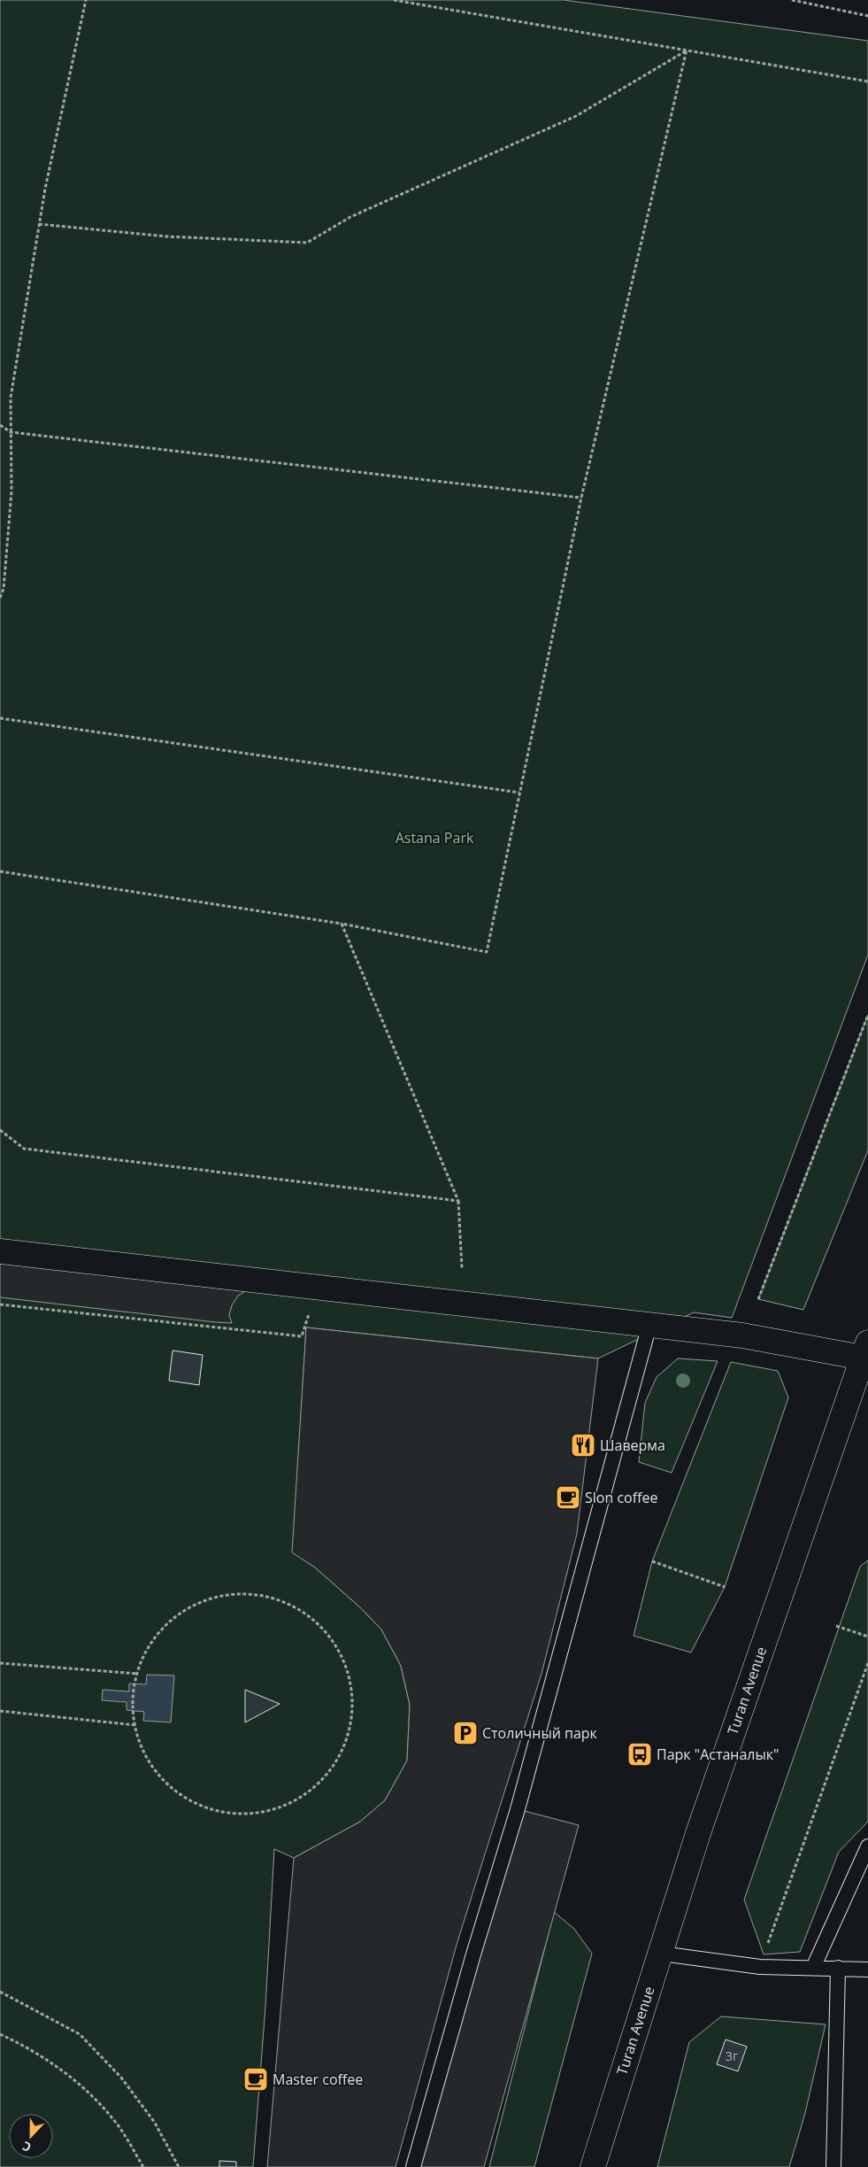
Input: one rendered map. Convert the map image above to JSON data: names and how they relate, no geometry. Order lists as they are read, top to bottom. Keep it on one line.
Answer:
{"streets":{"street":["Turan Avenue"]},"parks":["Astana Park"],"places":{"restaurant":["Шаверма"],"cafe":["Slon coffee","Master coffee"],"parking":["Столичный парк"],"bus stop":["Парк \"Астаналык\""]},"house_numbers":["3г"],"north":"bottom"}
